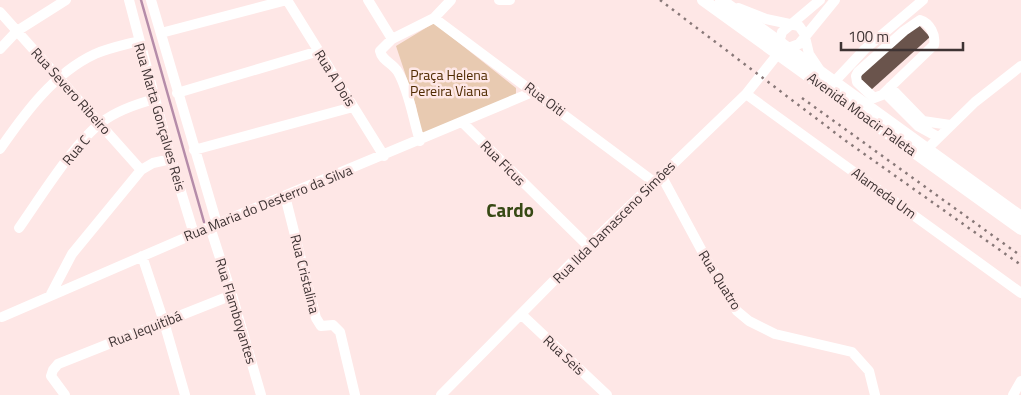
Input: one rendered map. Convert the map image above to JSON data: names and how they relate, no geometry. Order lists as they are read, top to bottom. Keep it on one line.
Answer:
{"streets":{"main road":["Avenida Moacir Paleta"],"street":["Rua A Dois","Rua Severo Ribeiro","Rua Oiti","Rua Marta Gonçalves Reis","Rua C","Rua Ficus","Alameda Um","Rua Maria do Desterro da Silva","Rua Ilda Damasceno Simôes","Rua Cristalina","Rua Quatro","Rua Flamboyantes","Rua Jequitibá","Rua Seis"]},"crossings":[["Rua A Dois","Rua Maria do Desterro da Silva"],["Rua Severo Ribeiro","Rua C"],["Rua Oiti","Rua Maria do Desterro da Silva"],["Rua Oiti","Rua Ilda Damasceno Simôes"],["Rua Oiti","Rua Quatro"],["Avenida Moacir Paleta","Rua Ilda Damasceno Simôes"],["Rua Marta Gonçalves Reis","Rua C"],["Rua Marta Gonçalves Reis","Rua Maria do Desterro da Silva"],["Rua Marta Gonçalves Reis","Rua Flamboyantes"],["Rua Ficus","Rua Maria do Desterro da Silva"],["Rua Ficus","Rua Ilda Damasceno Simôes"],["Alameda Um","Rua Ilda Damasceno Simôes"],["Rua Maria do Desterro da Silva","Rua Cristalina"],["Rua Maria do Desterro da Silva","Rua Flamboyantes"],["Rua Ilda Damasceno Simôes","Rua Quatro"],["Rua Ilda Damasceno Simôes","Rua Seis"],["Rua Flamboyantes","Rua Jequitibá"]],"districts":["Cardo"],"parks":["Praça Helena Pereira Viana"],"scale_bar":"100 m"}
